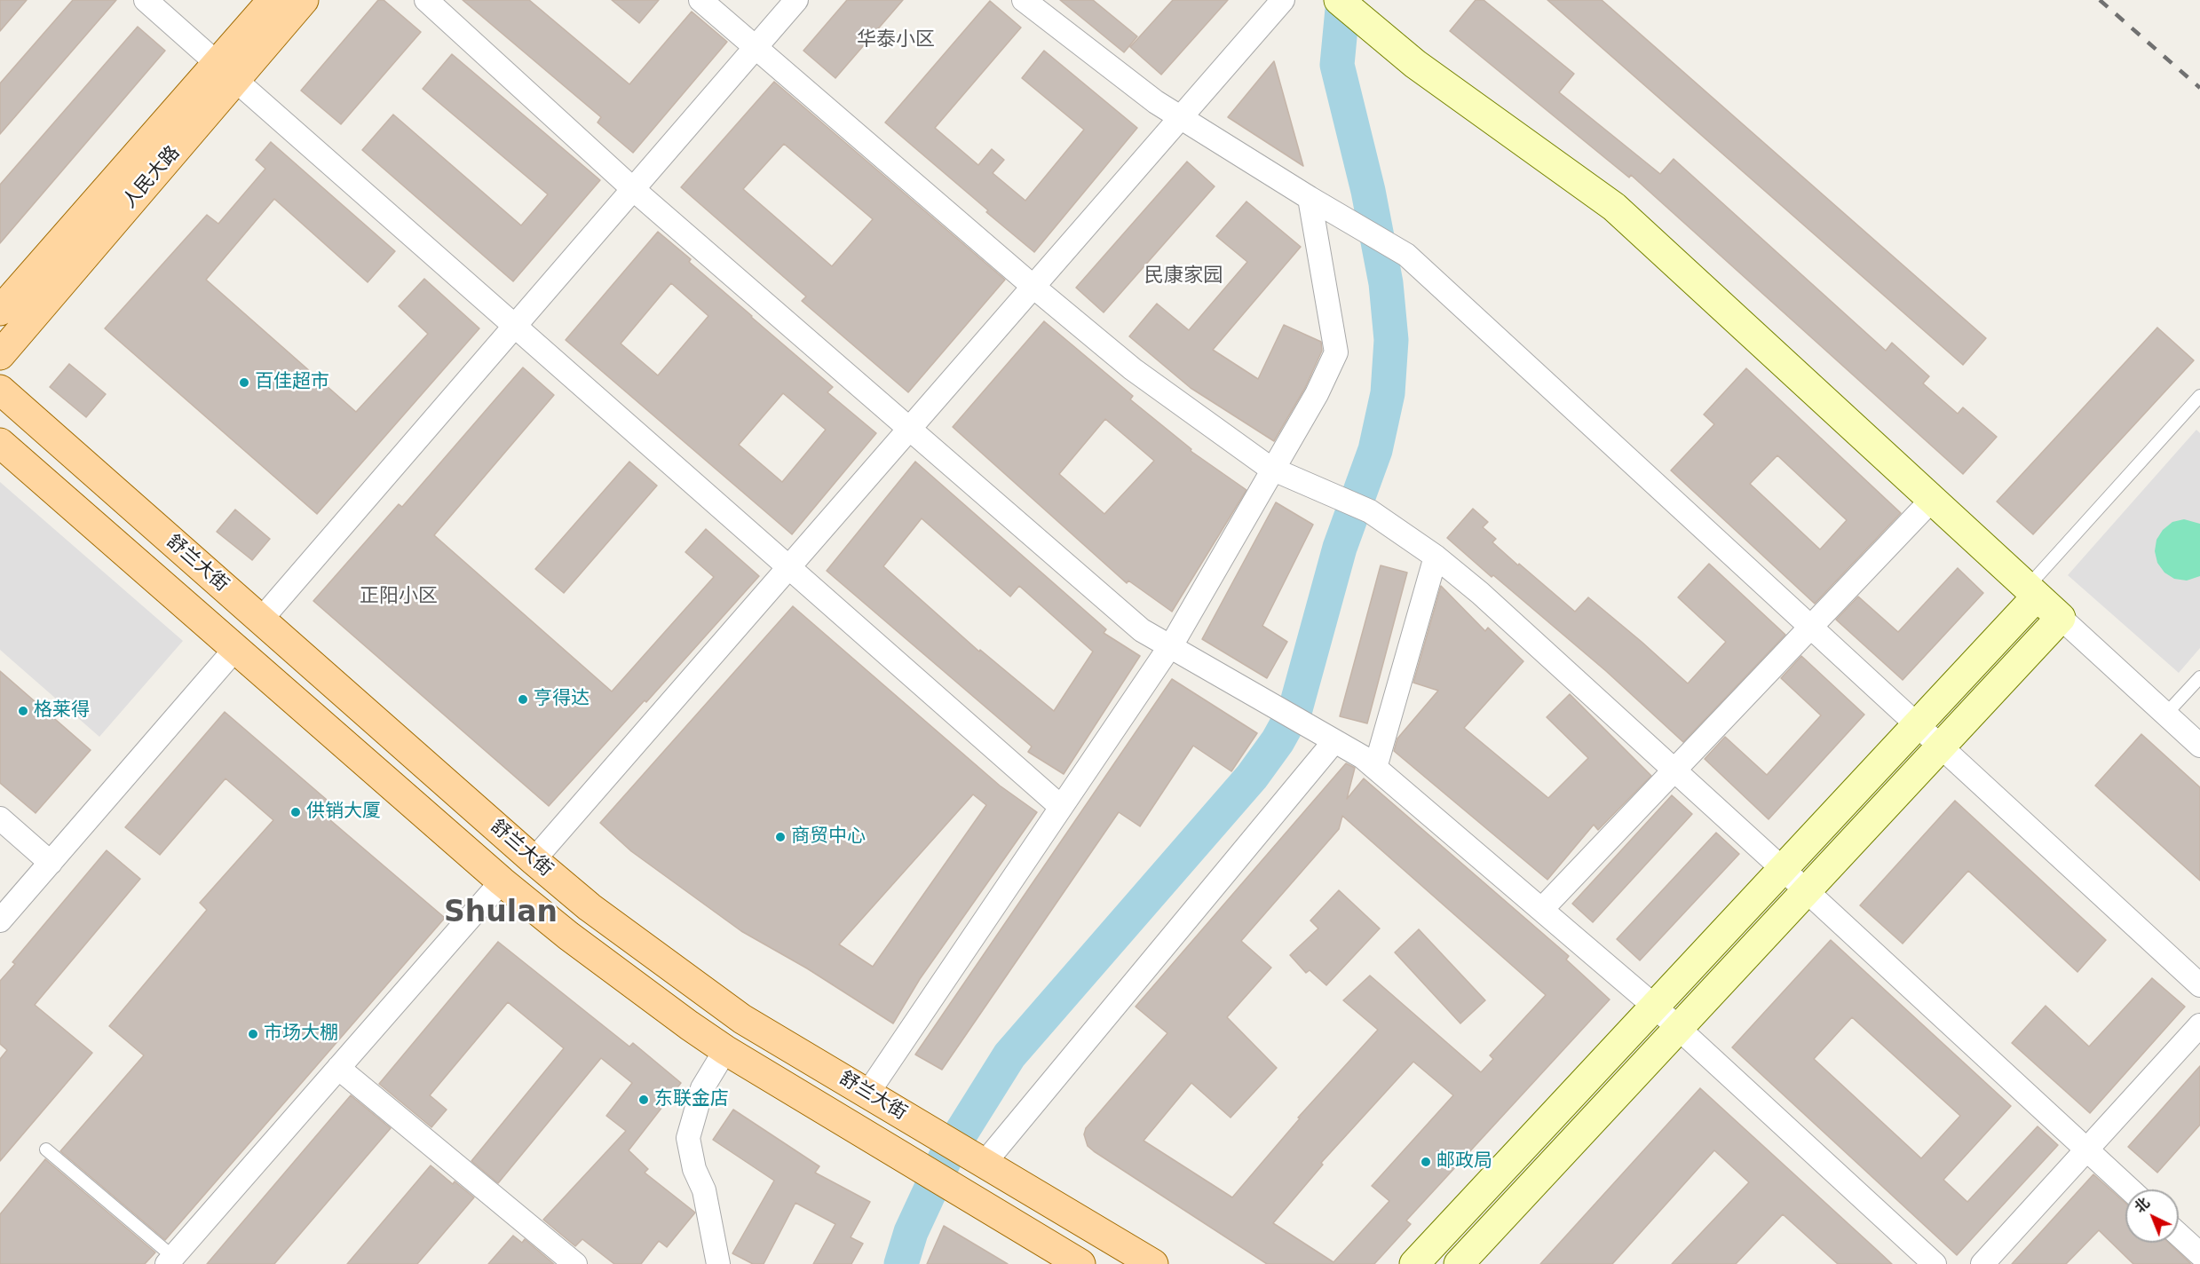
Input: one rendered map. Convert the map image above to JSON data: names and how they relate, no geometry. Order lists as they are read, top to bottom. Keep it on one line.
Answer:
{"streets":{"main road":["人民大路","舒兰大街"]},"districts":["华泰小区","民康家园","正阳小区","Shulan"],"places":["百佳超市","亨得达","格莱得","供销大厦","商贸中心","市场大棚","东联金店","邮政局"],"north":"top left"}
